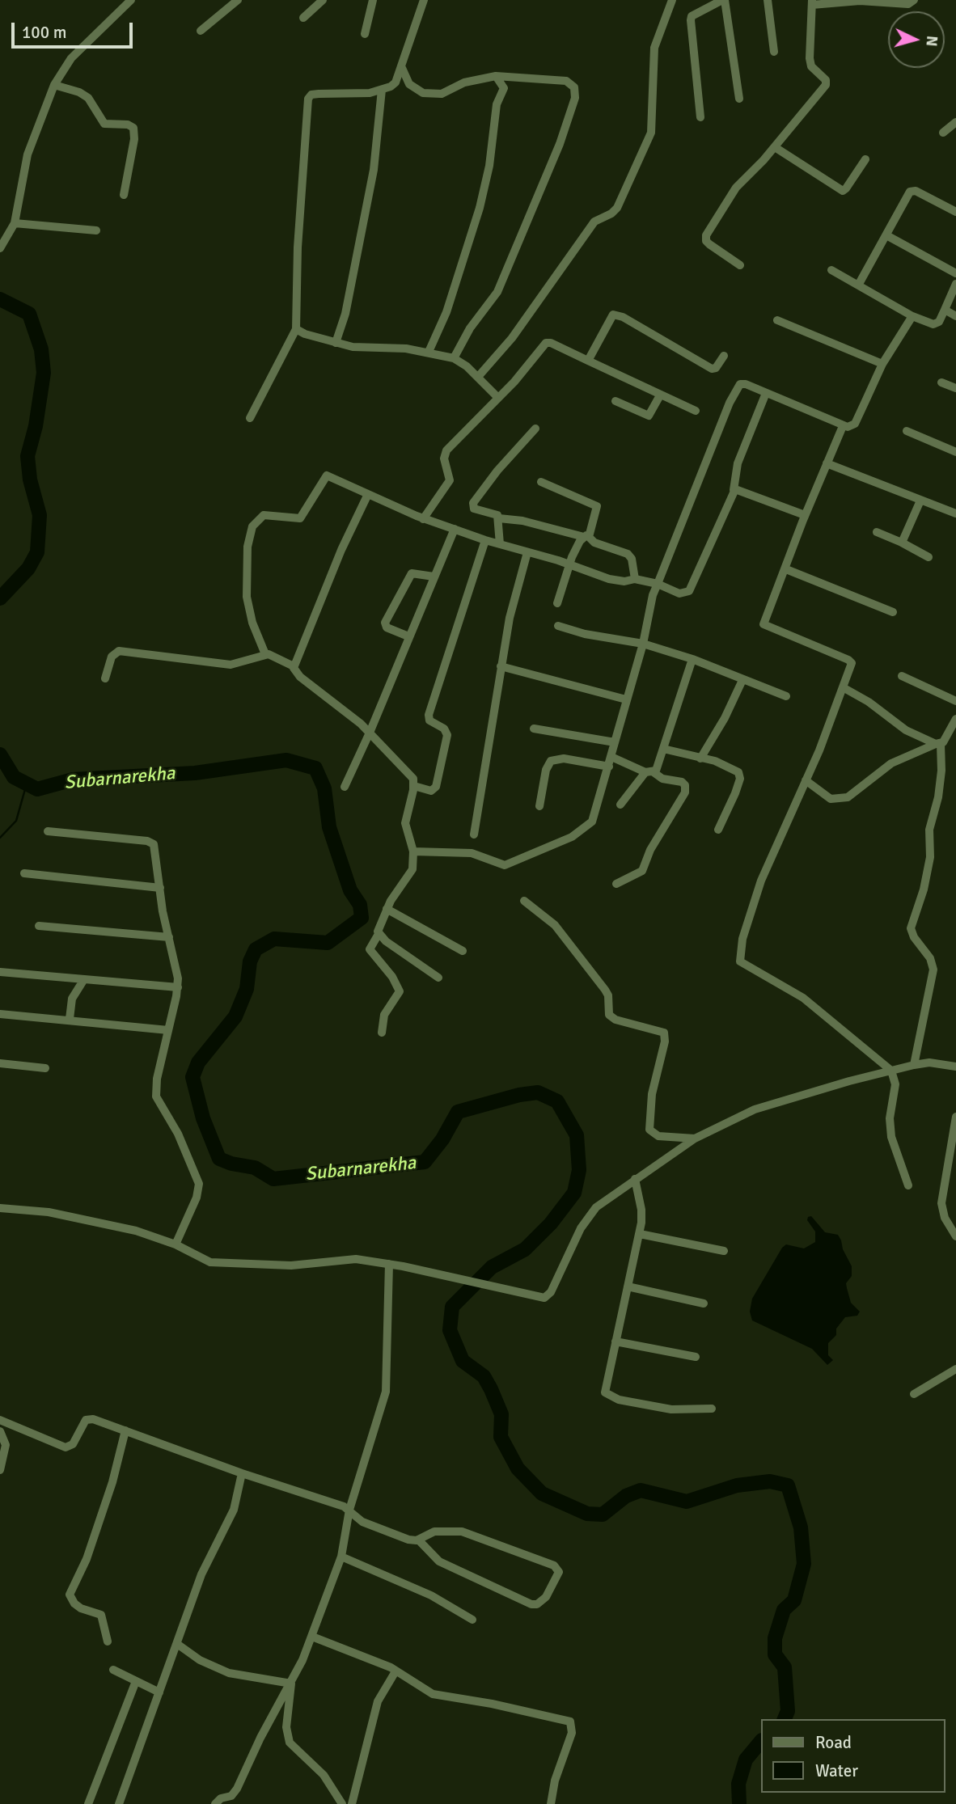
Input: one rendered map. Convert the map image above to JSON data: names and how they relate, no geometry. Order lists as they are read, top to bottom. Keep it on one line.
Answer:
{"water":["Subarnarekha"],"legend":["Road","Water"],"scale_bar":"100 m","north":"right"}
